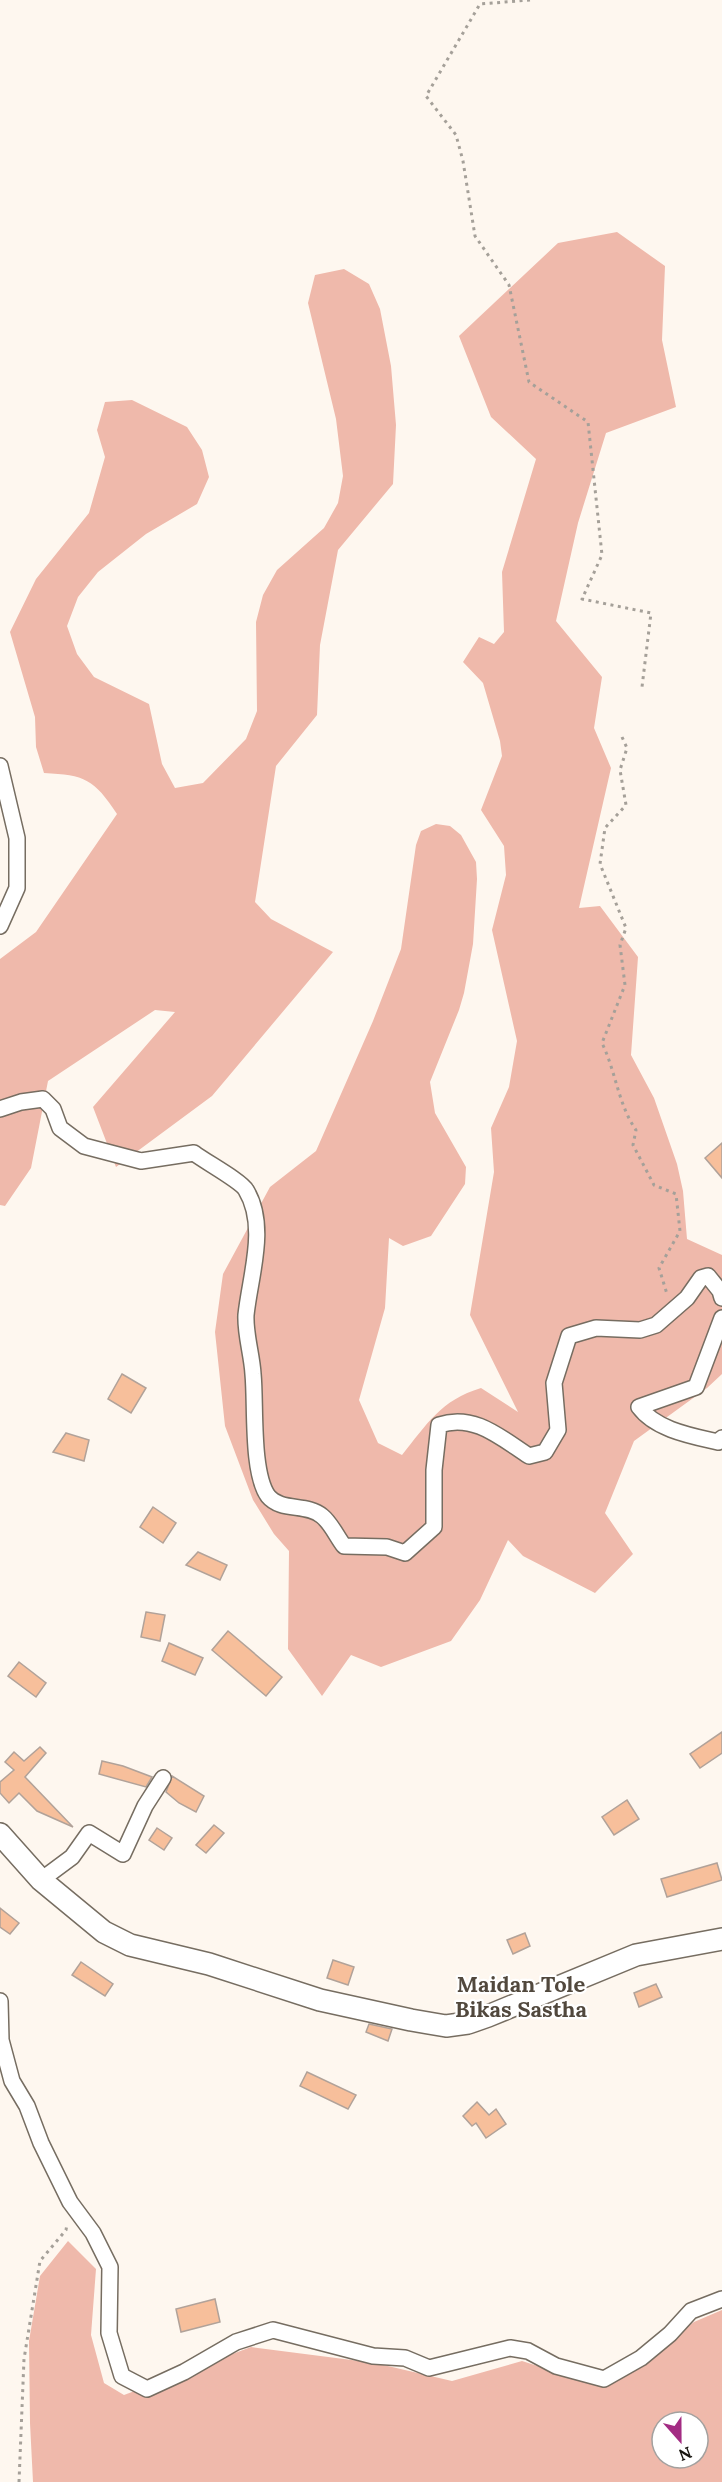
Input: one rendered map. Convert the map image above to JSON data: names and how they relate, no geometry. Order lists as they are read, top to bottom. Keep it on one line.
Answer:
{"districts":["Maidan Tole Bikas Sastha"],"north":"bottom"}
